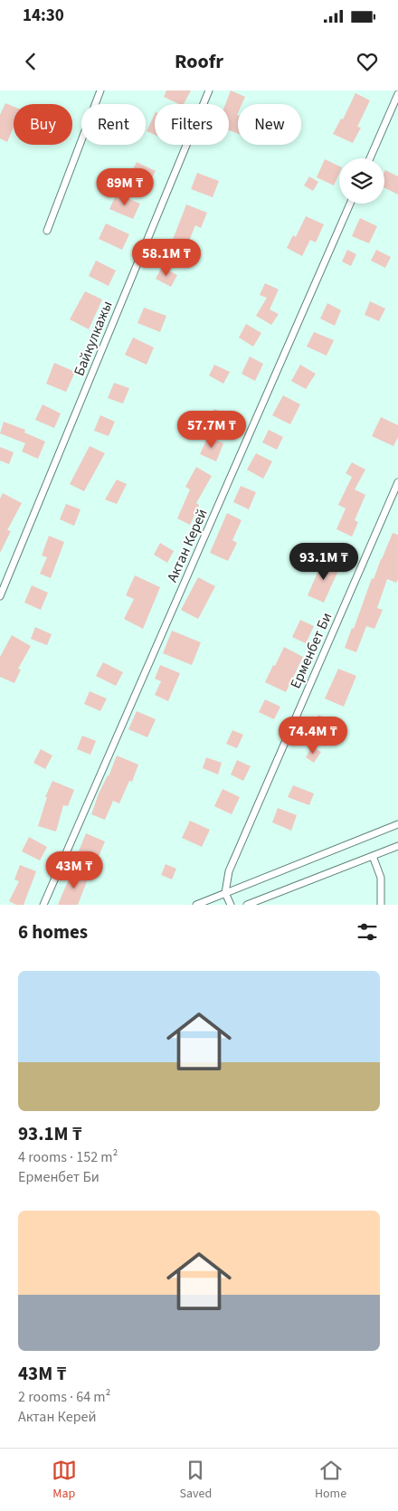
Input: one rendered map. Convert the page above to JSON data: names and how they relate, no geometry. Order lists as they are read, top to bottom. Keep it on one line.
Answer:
{"streets":{"street":["Байкулкажы","Актан Керей","Ерменбет Би"]},"page":{"status":"14:30","header":"Roofr","chip":["Buy","Rent","Filters","New"],"price":["89M ₸","58.1M ₸","57.7M ₸","93.1M ₸","74.4M ₸","43M ₸"],"heading":"6 homes","list":[{"name":"93.1M ₸","note":"4 rooms · 152 m² · Ерменбет Би"},{"name":"43M ₸","note":"2 rooms · 64 m² · Актан Керей"}],"tabs":["Map","Saved","Home"]}}
